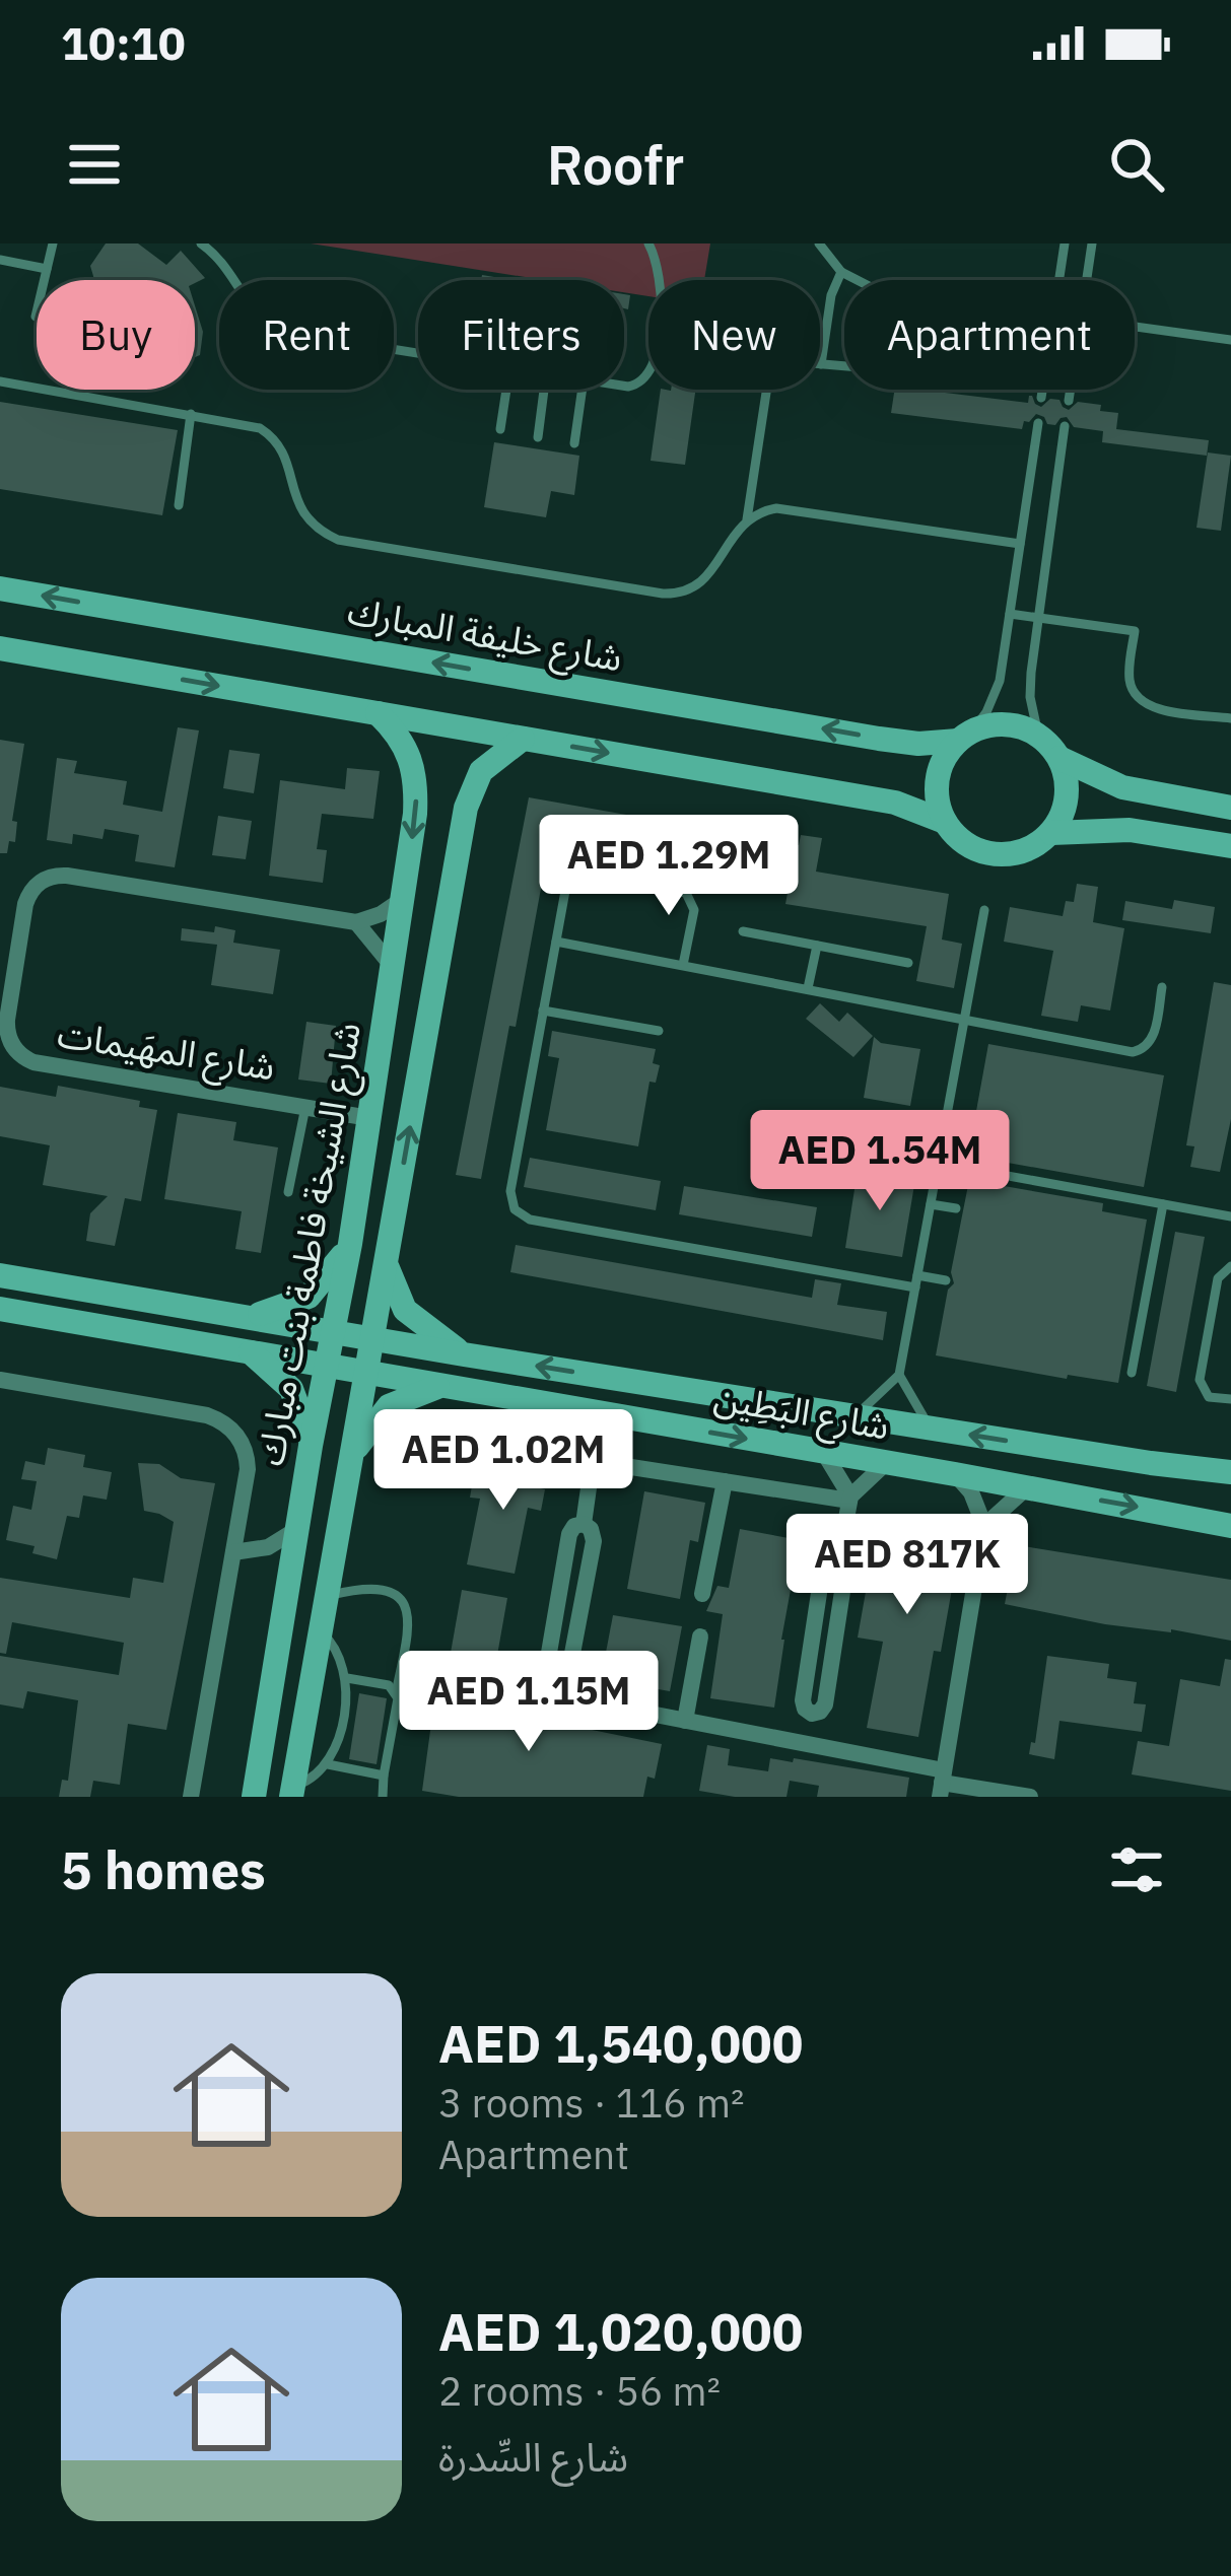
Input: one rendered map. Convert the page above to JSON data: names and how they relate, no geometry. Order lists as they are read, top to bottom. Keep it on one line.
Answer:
{"streets":{"main road":["شارع خليفة المبارك","شارع الشيخة فاطمة بنت مبارك","شارع البَطِين"],"street":["شارع المهَيمات"]},"crossings":[["شارع المهَيمات","شارع الشيخة فاطمة بنت مبارك"],["شارع الشيخة فاطمة بنت مبارك","شارع البَطِين"]],"page":{"status":"10:10","header":"Roofr","chip":["Buy","Rent","Filters","New","Apartment"],"price":["AED 1.29M","AED 1.54M","AED 1.02M","AED 817K","AED 1.15M"],"heading":"5 homes","list":[{"name":"AED 1,540,000","note":"3 rooms · 116 m² · Apartment"},{"name":"AED 1,020,000","note":"2 rooms · 56 m² · شارع السِّدرة"}]}}
